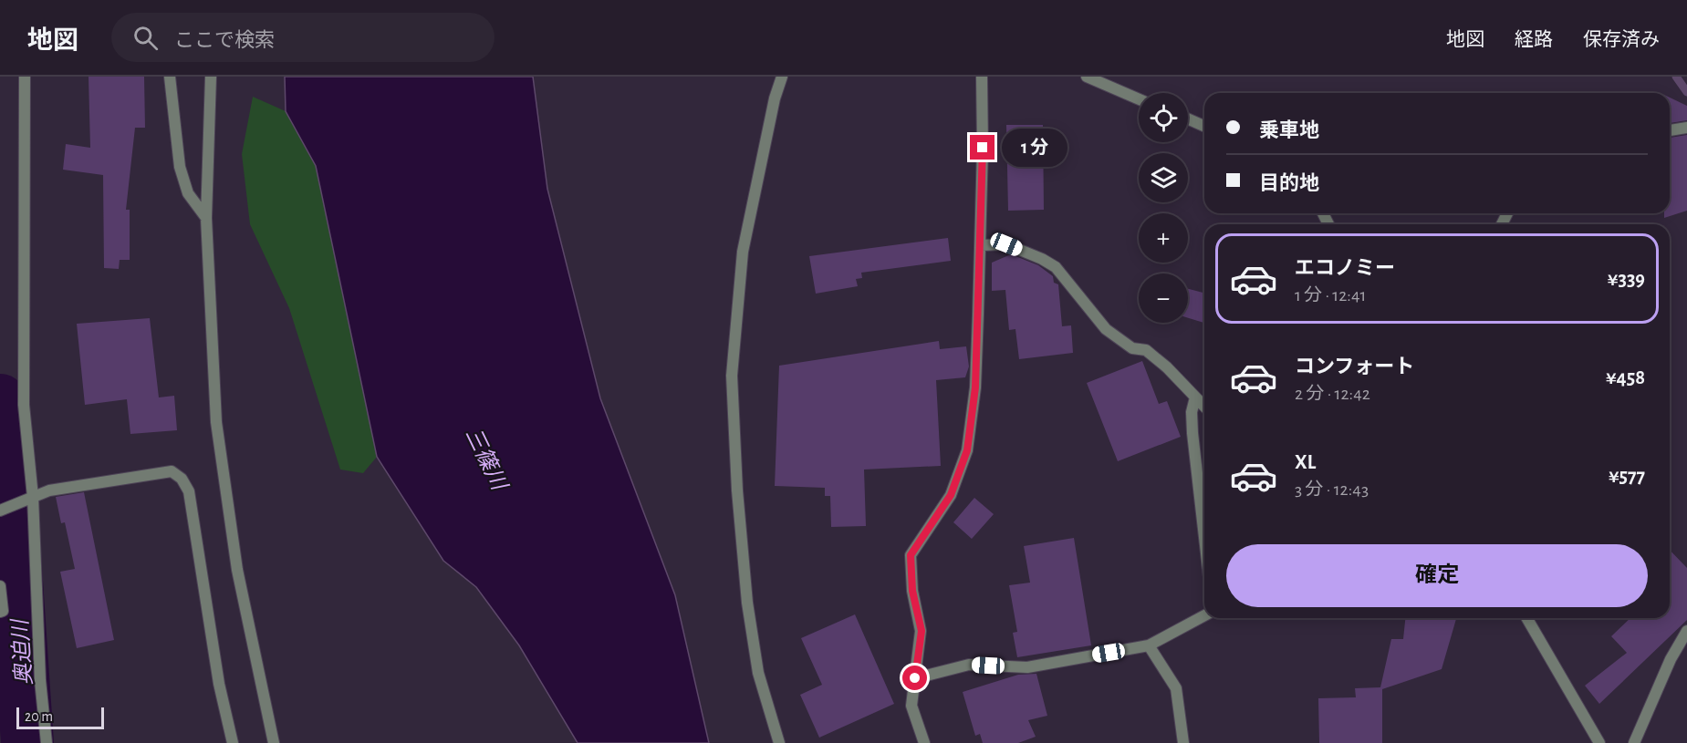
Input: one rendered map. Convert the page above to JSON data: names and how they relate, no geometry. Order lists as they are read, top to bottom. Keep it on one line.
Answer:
{"water":["三篠川","奥迫川"],"scale_bar":"20 m","page":{"header":"地図","search":"ここで検索","nav":["地図","経路","保存済み"],"map_buttons":["+","−"],"banner":["乗車地","目的地"],"bubble":"1 分","list":[{"name":"エコノミー","note":"1 分 · 12:41","value":"¥339"},{"name":"コンフォート","note":"2 分 · 12:42","value":"¥458"},{"name":"XL","note":"3 分 · 12:43","value":"¥577"}],"buttons":"確定","scale":"20 m"}}
